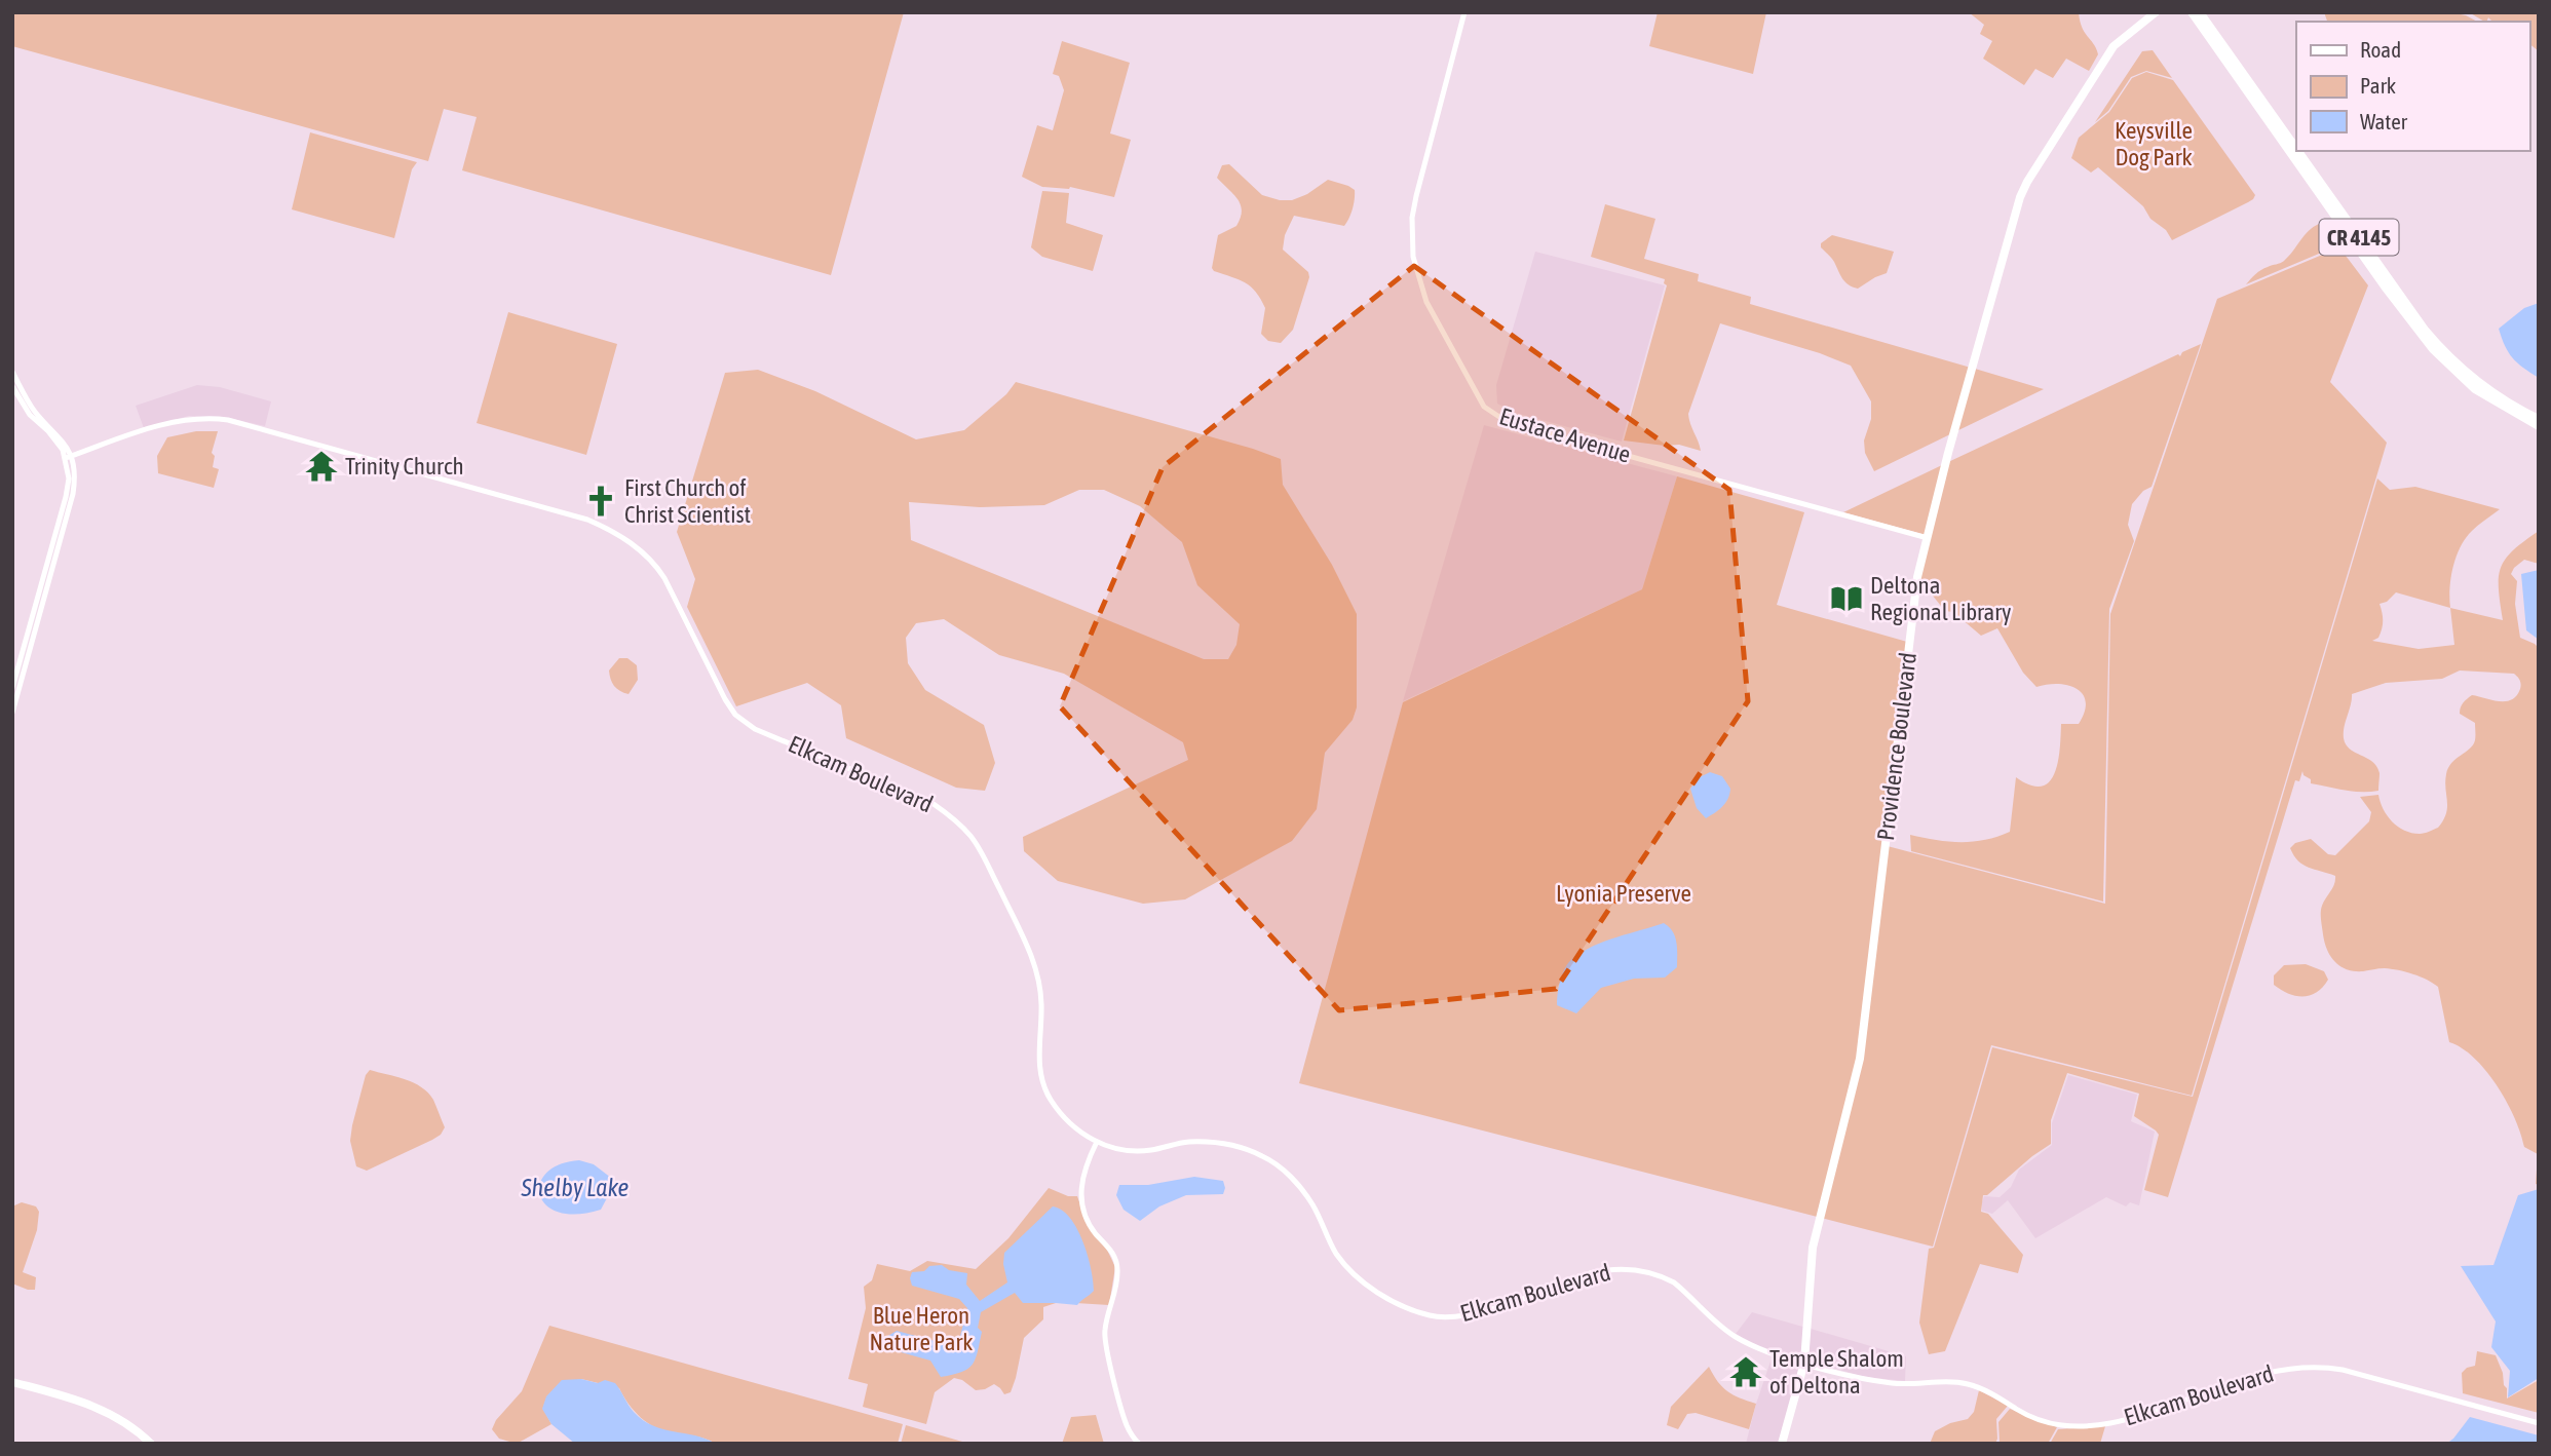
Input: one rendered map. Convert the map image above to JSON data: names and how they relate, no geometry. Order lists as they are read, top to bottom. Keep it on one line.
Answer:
{"streets":{"main road":["CR 4145","Providence Boulevard"],"street":["Eustace Avenue","Elkcam Boulevard"]},"crossings":[["Eustace Avenue","Providence Boulevard"],["Providence Boulevard","Elkcam Boulevard"]],"water":["Shelby Lake"],"parks":["Keysville Dog Park","Lyonia Preserve","Blue Heron Nature Park"],"places":{"temple":["Trinity Church","Temple Shalom of Deltona"],"church":["First Church of Christ Scientist"],"library":["Deltona Regional Library"]},"legend":["Road","Park","Water"]}
